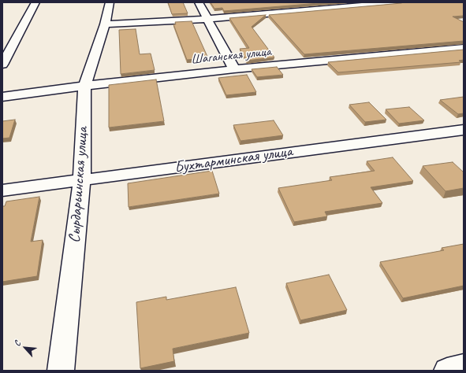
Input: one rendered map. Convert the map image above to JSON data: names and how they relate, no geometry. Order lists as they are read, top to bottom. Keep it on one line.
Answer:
{"streets":{"street":["Шаганская улица","Бухтарминская улица","Сырдарьинская улица"]},"crossings":[["Шаганская улица","Сырдарьинская улица"],["Бухтарминская улица","Сырдарьинская улица"]],"north":"top left"}
